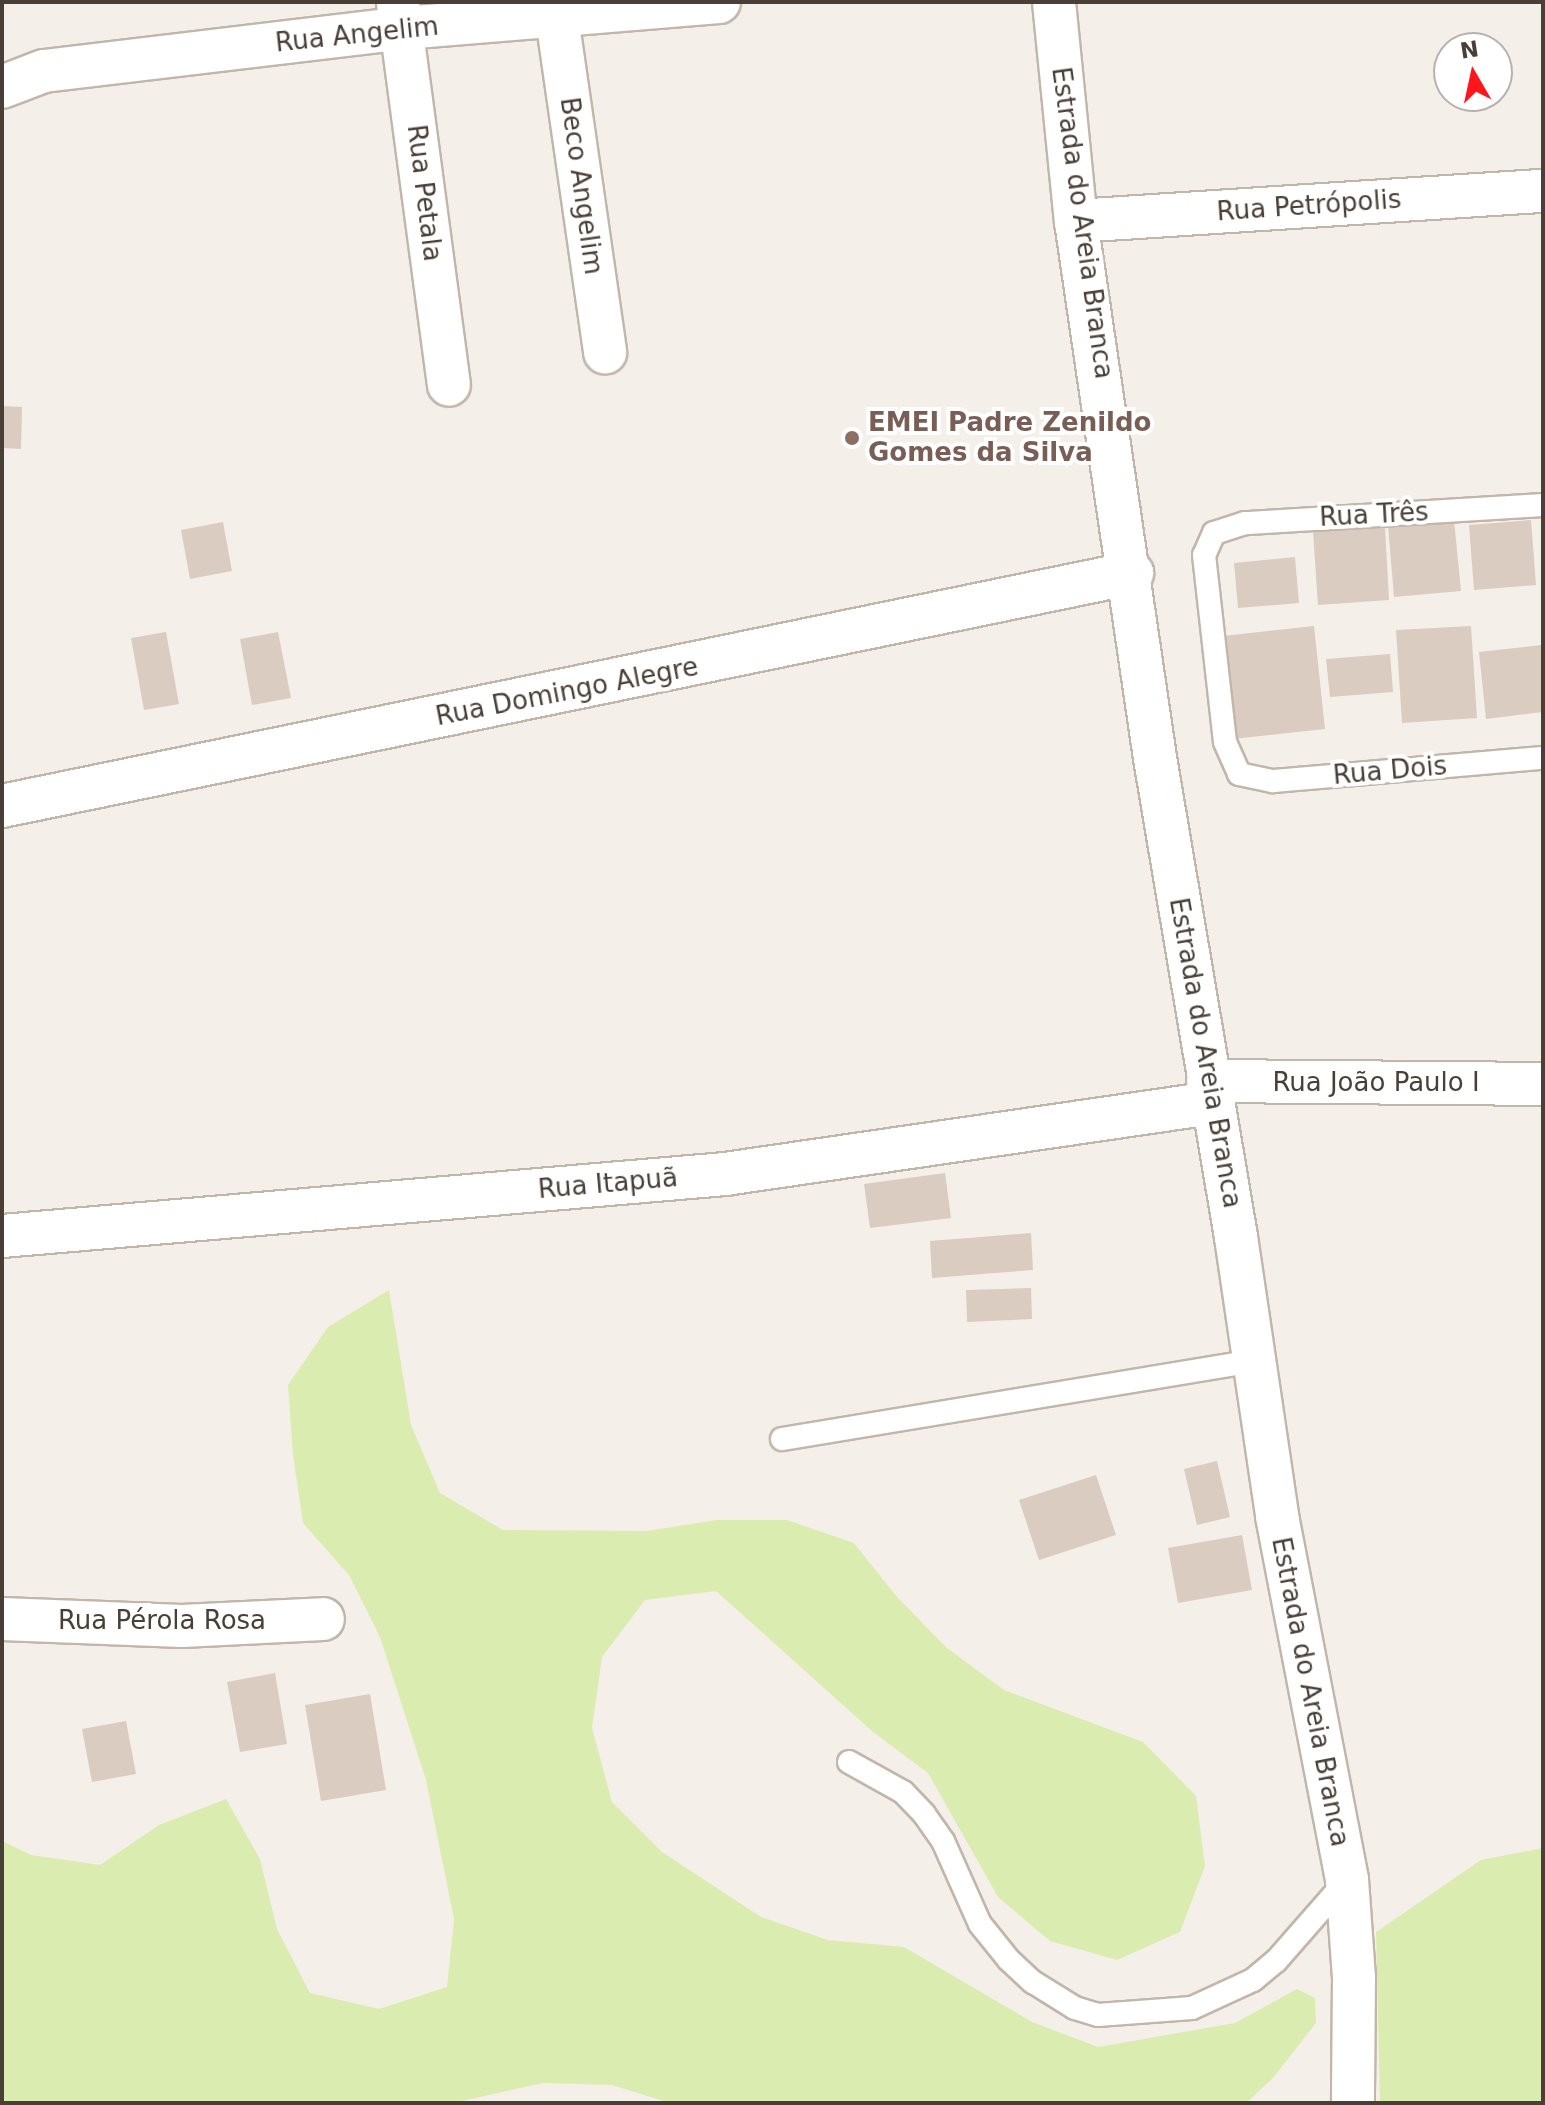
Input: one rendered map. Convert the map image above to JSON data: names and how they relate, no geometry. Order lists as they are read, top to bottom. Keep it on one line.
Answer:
{"streets":{"street":["Rua Angelim","Beco Angelim","Rua Petala","Rua Petrópolis","Estrada do Areia Branca","Rua Domingo Alegre","Rua João Paulo I","Rua Itapuã","Rua Pérola Rosa"],"lane":["Rua Três","Rua Dois"]},"crossings":[["Rua Angelim","Beco Angelim"],["Rua Angelim","Rua Petala"],["Rua Petrópolis","Estrada do Areia Branca"],["Estrada do Areia Branca","Rua Domingo Alegre"],["Estrada do Areia Branca","Rua João Paulo I"],["Estrada do Areia Branca","Rua Itapuã"],["Rua Três","Rua Dois"],["Rua João Paulo I","Rua Itapuã"]],"places":["EMEI Padre Zenildo Gomes da Silva"],"north":"top"}
